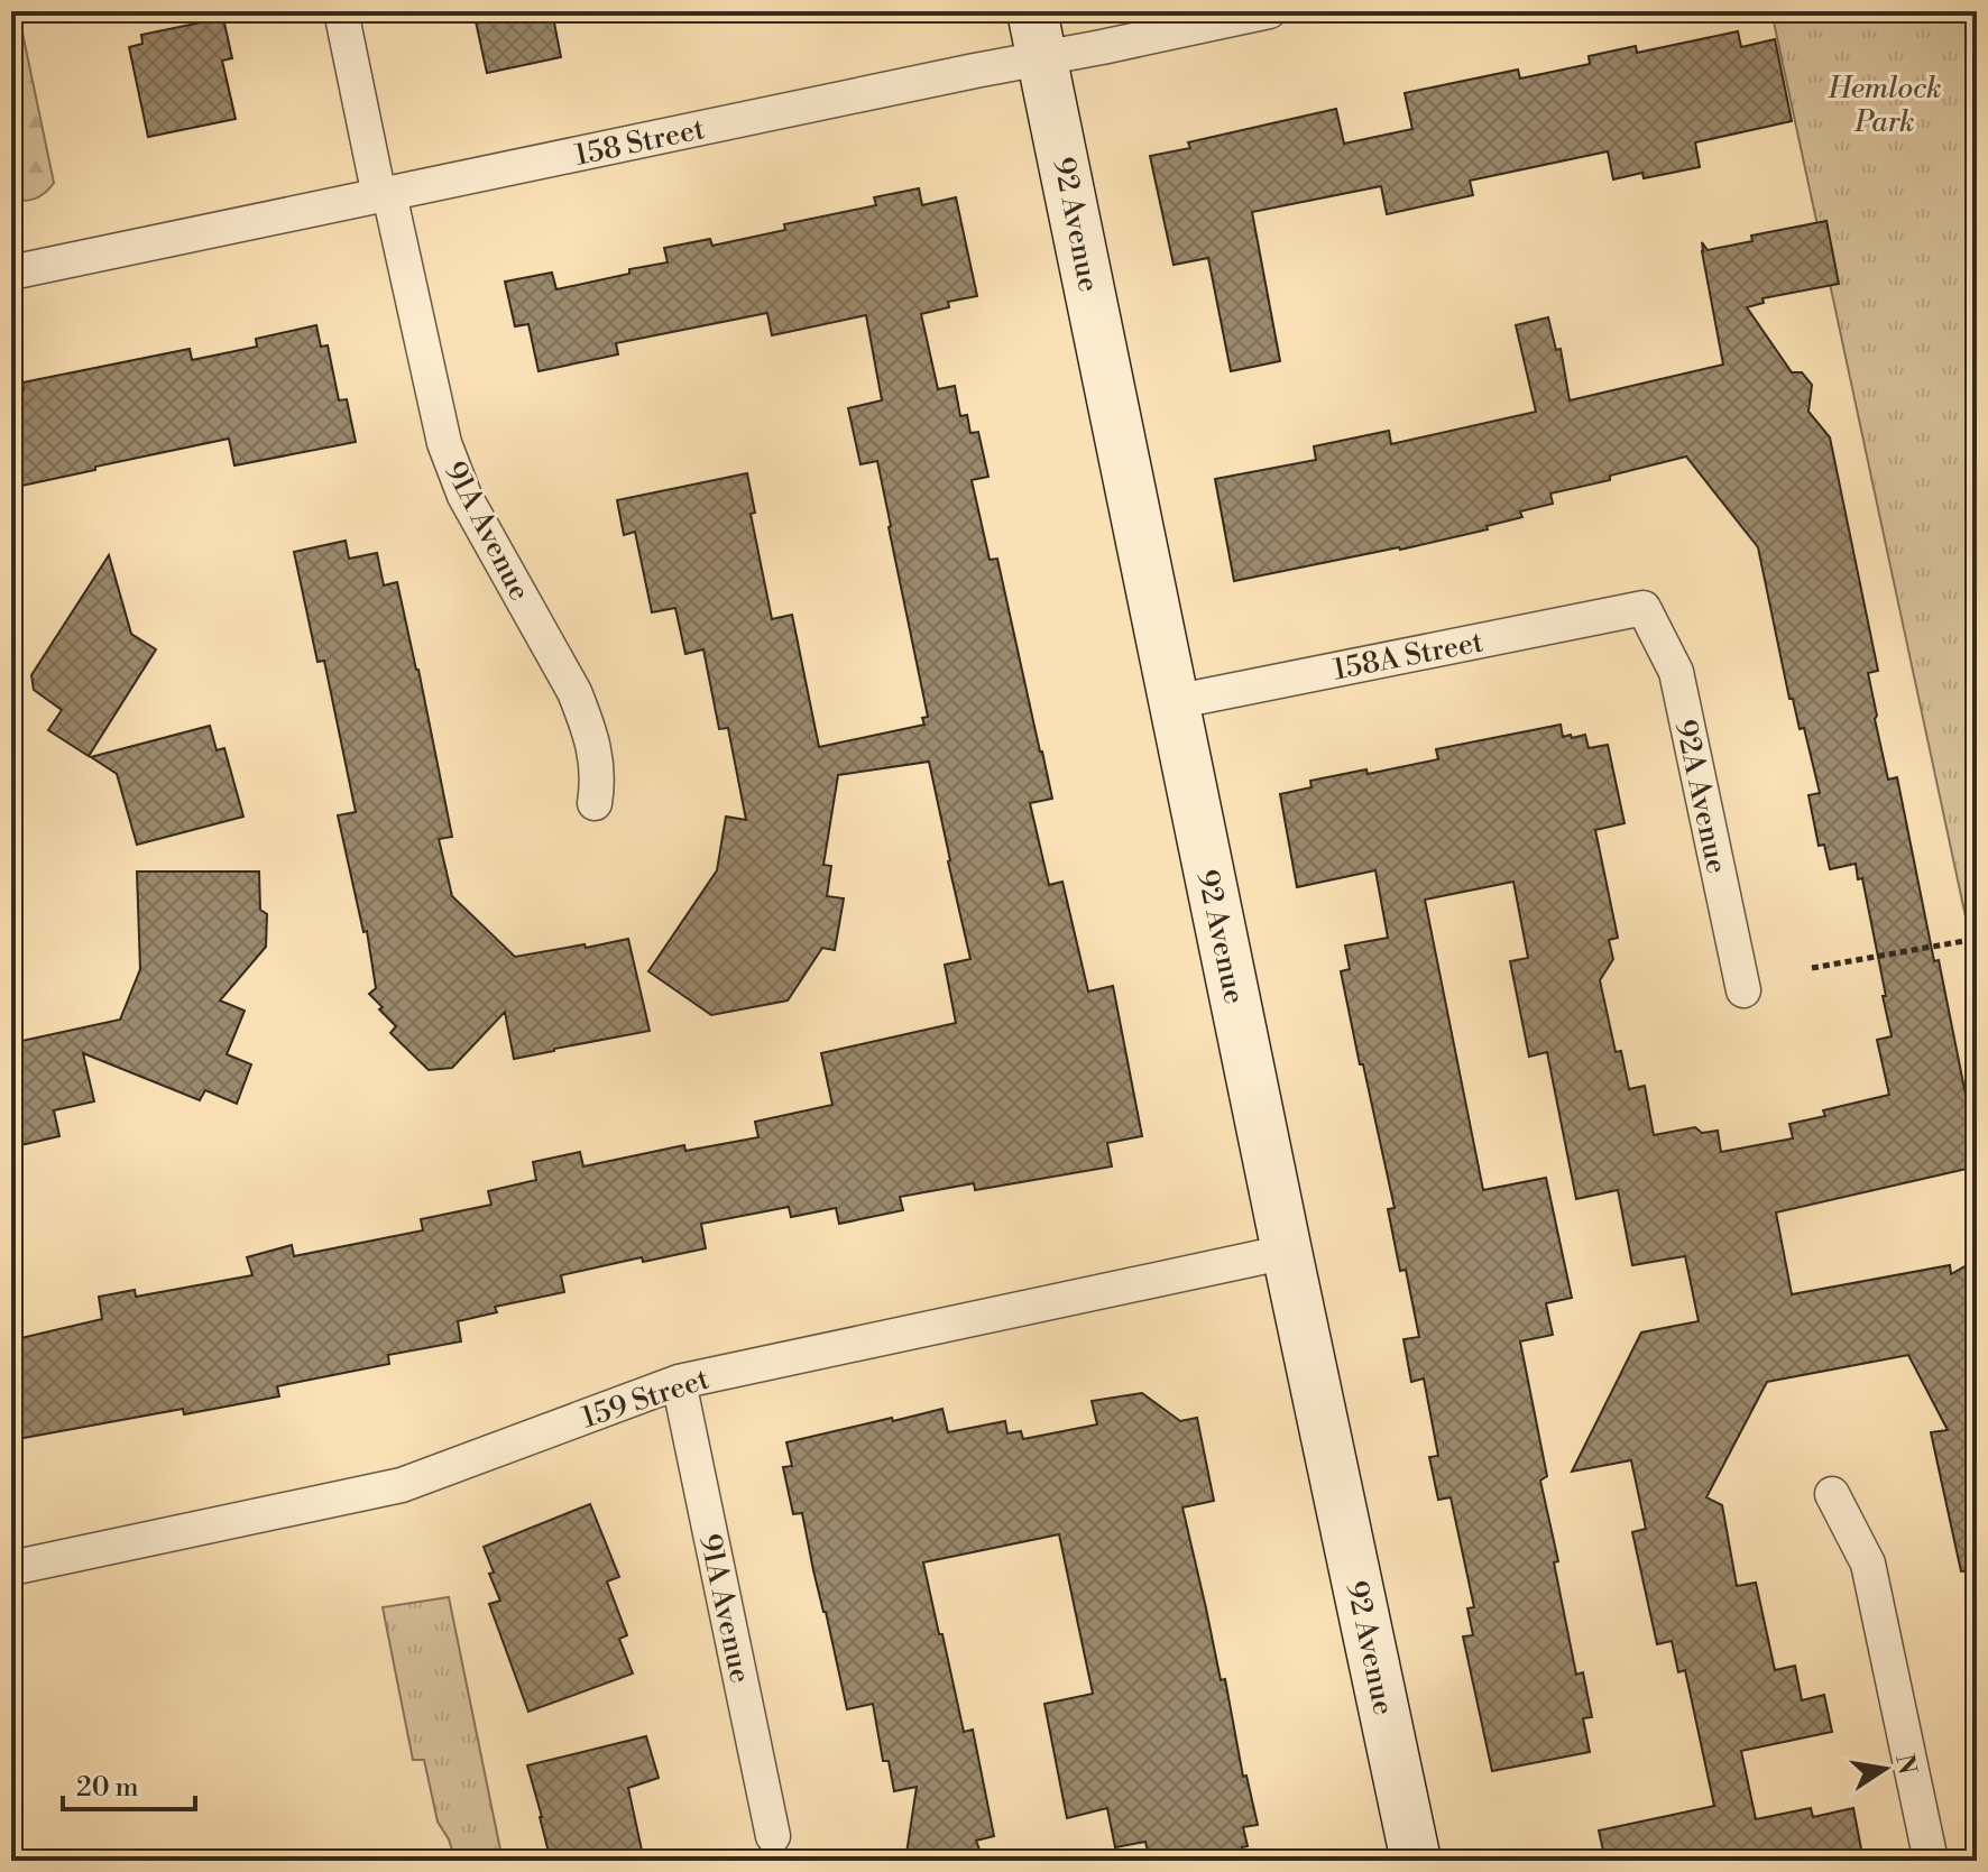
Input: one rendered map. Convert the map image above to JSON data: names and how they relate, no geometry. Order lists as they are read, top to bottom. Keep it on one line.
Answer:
{"streets":{"street":["158 Street","92 Avenue","91A Avenue","158A Street","92A Avenue","159 Street"]},"crossings":[["158 Street","92 Avenue"],["158 Street","91A Avenue"],["92 Avenue","158A Street"],["92 Avenue","159 Street"],["91A Avenue","159 Street"],["158A Street","92A Avenue"]],"parks":["Hemlock Park"],"scale_bar":"20 m","north":"right"}
